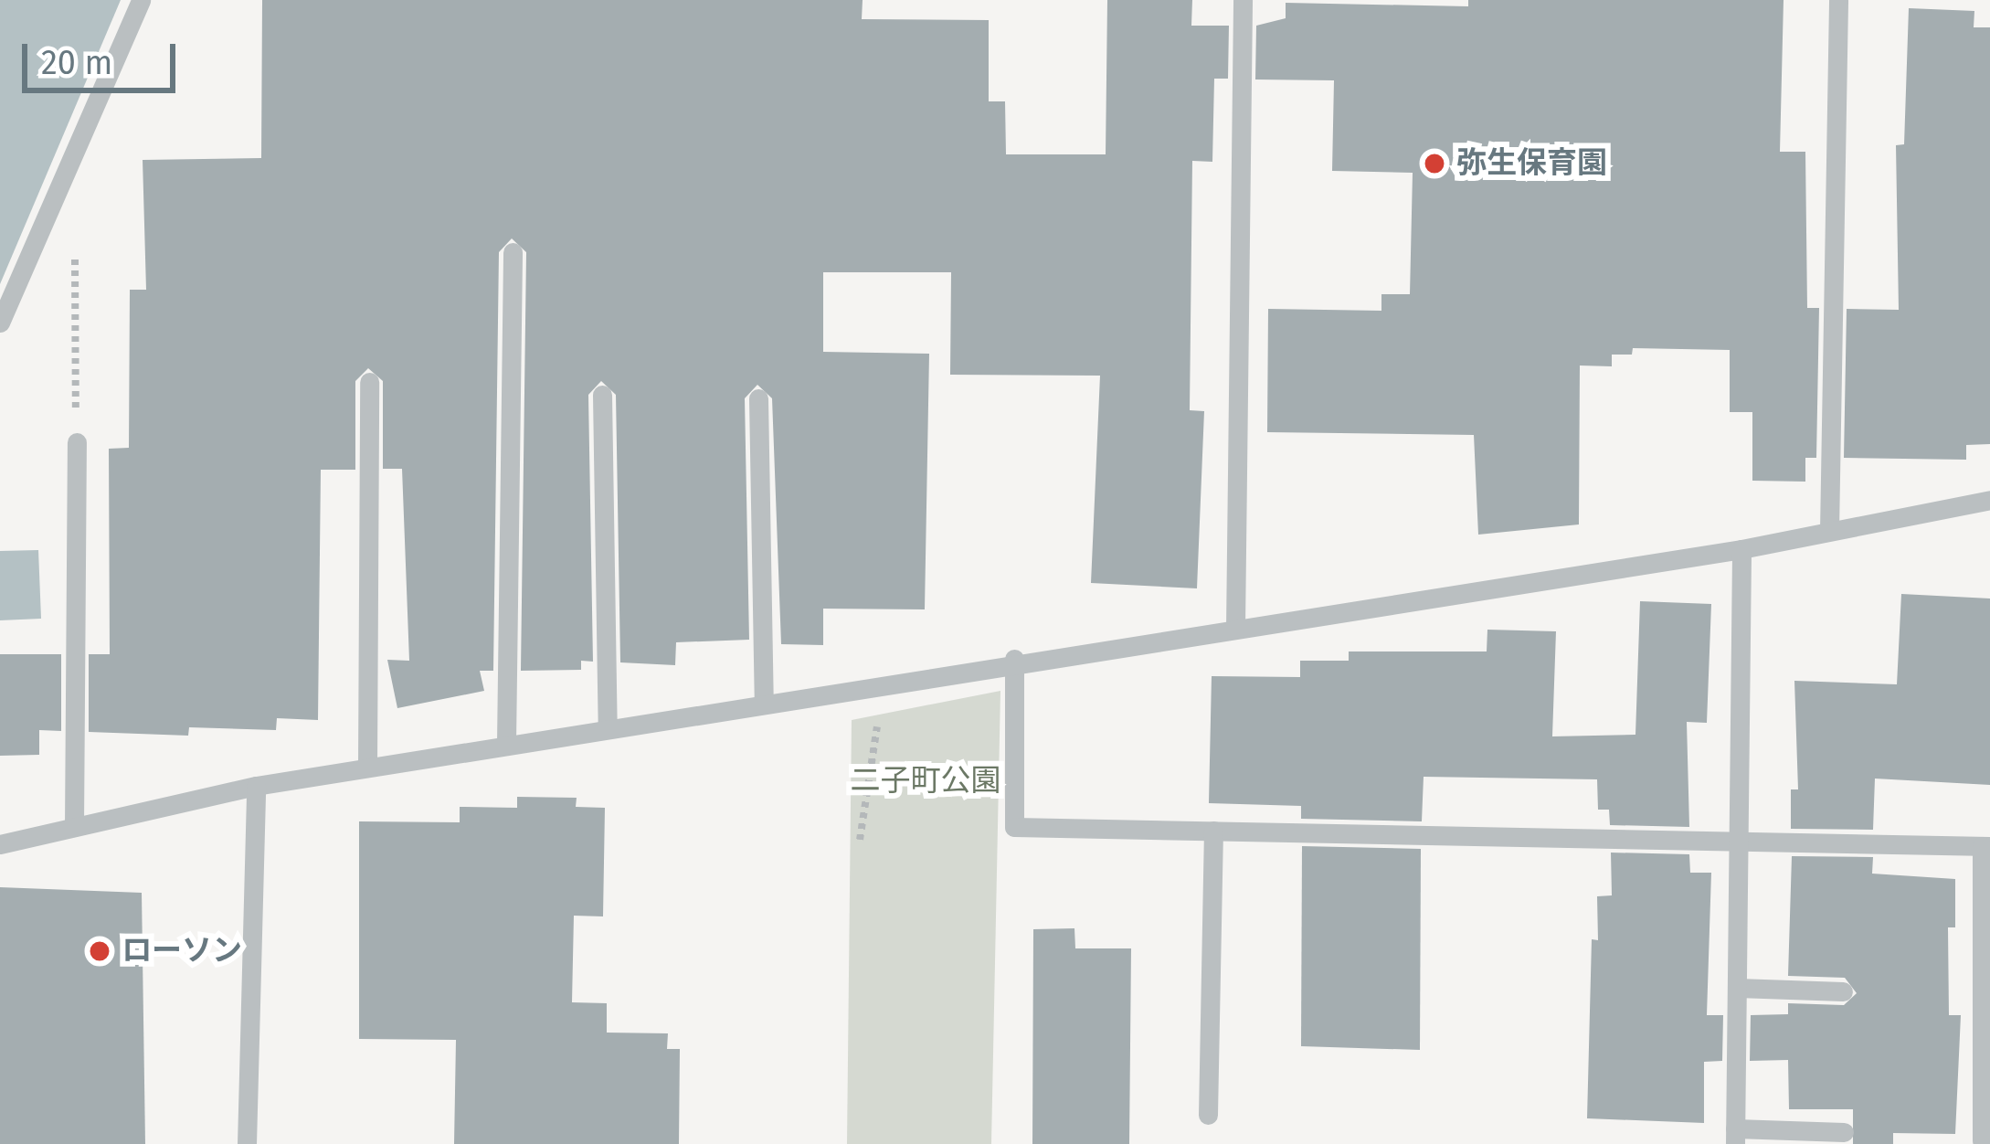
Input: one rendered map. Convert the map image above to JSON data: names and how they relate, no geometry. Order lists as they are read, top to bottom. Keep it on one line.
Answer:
{"parks":["二子町公園"],"places":["弥生保育園","ローソン"],"scale_bar":"20 m"}
